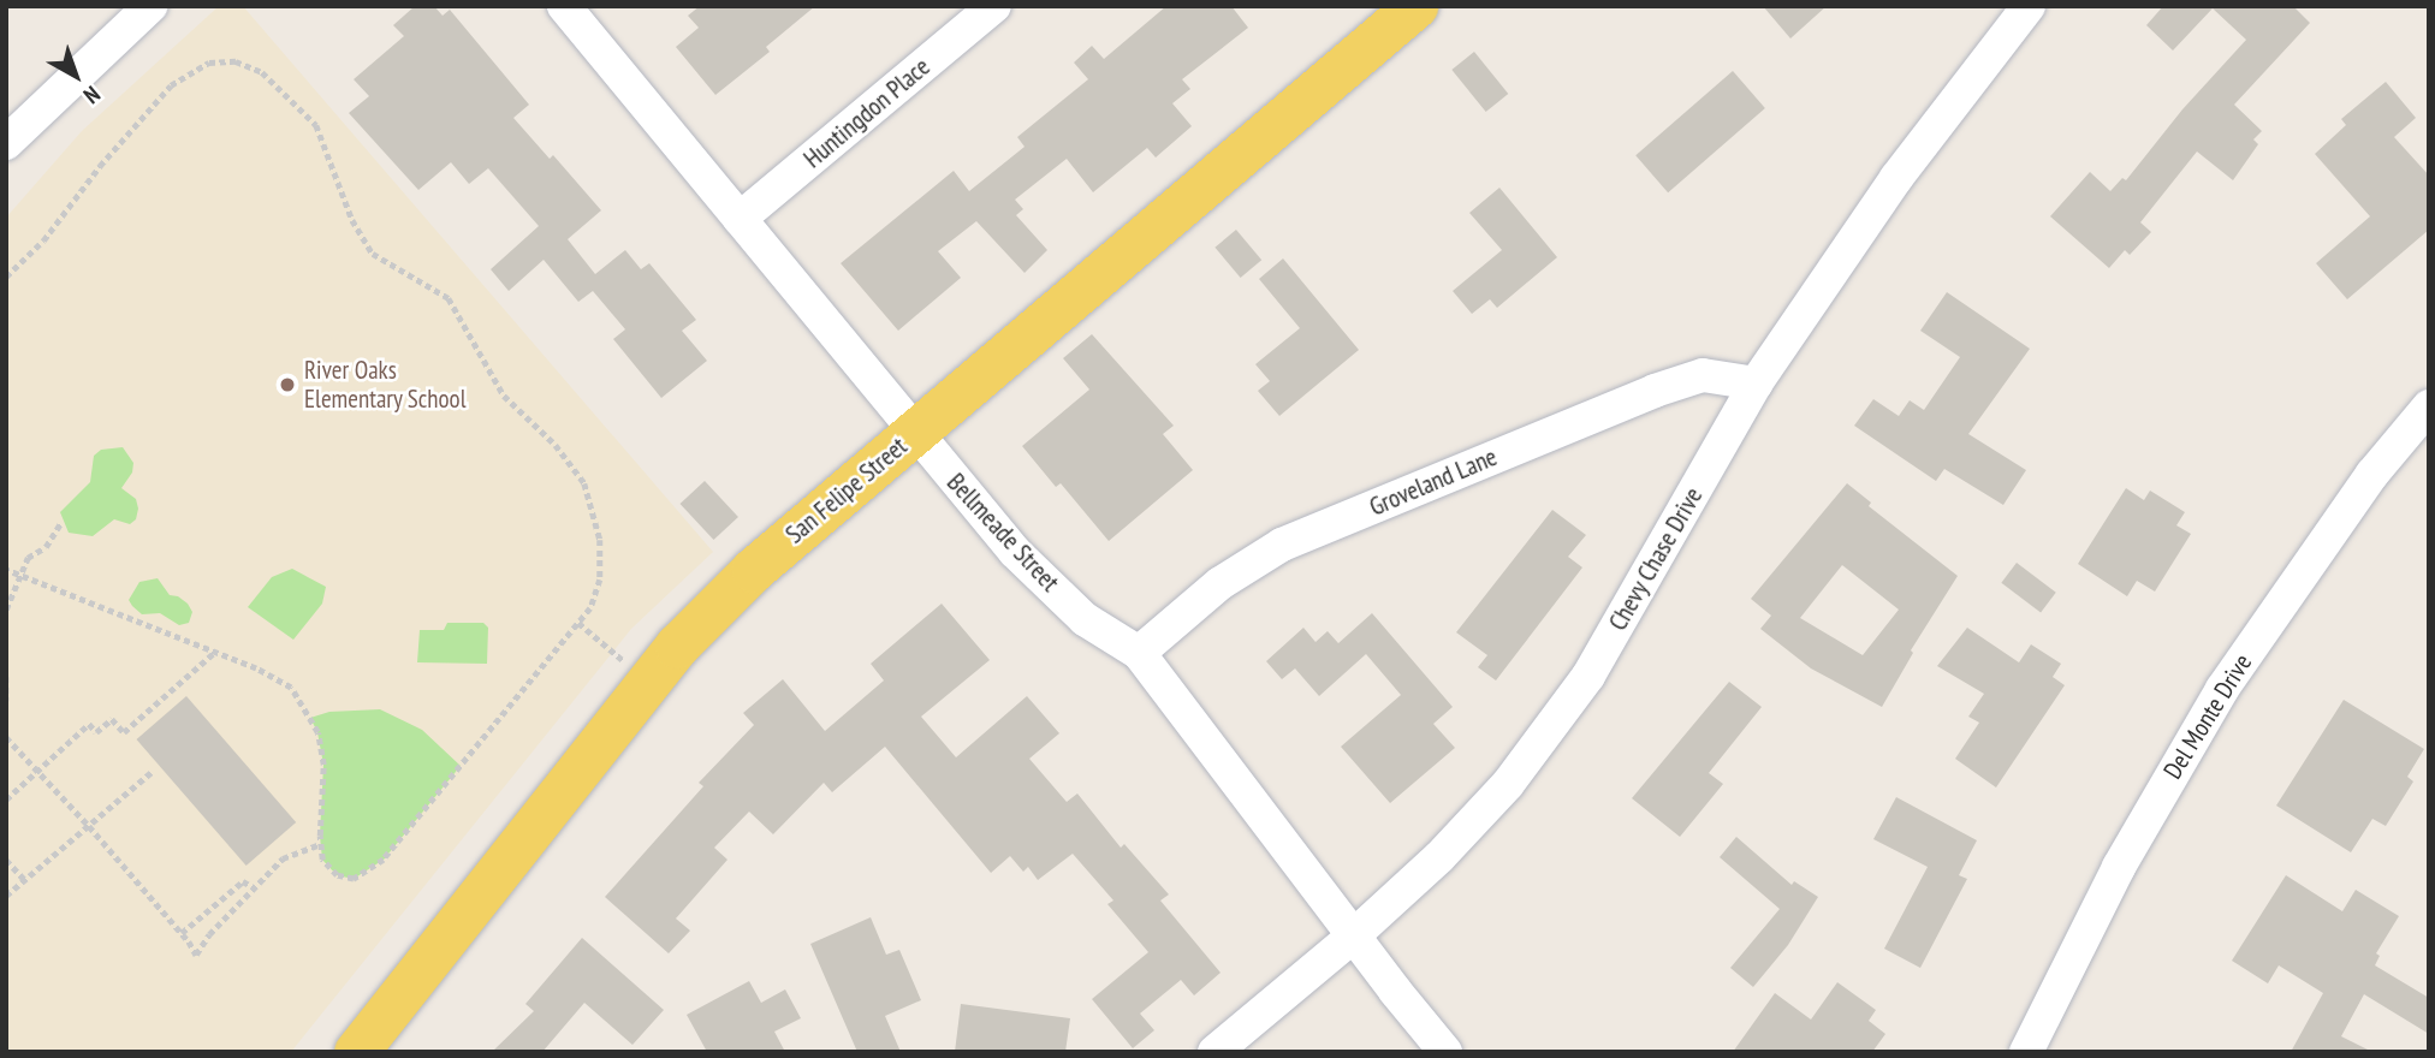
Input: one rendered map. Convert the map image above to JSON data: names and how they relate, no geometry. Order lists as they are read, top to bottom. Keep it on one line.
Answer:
{"streets":{"main road":["San Felipe Street"],"street":["Huntingdon Place","Groveland Lane","Bellmeade Street","Chevy Chase Drive","Del Monte Drive"]},"crossings":[["Huntingdon Place","Bellmeade Street"],["Groveland Lane","Bellmeade Street"],["Groveland Lane","Chevy Chase Drive"],["San Felipe Street","Bellmeade Street"],["Bellmeade Street","Chevy Chase Drive"]],"places":["River Oaks Elementary School"],"north":"bottom right"}
